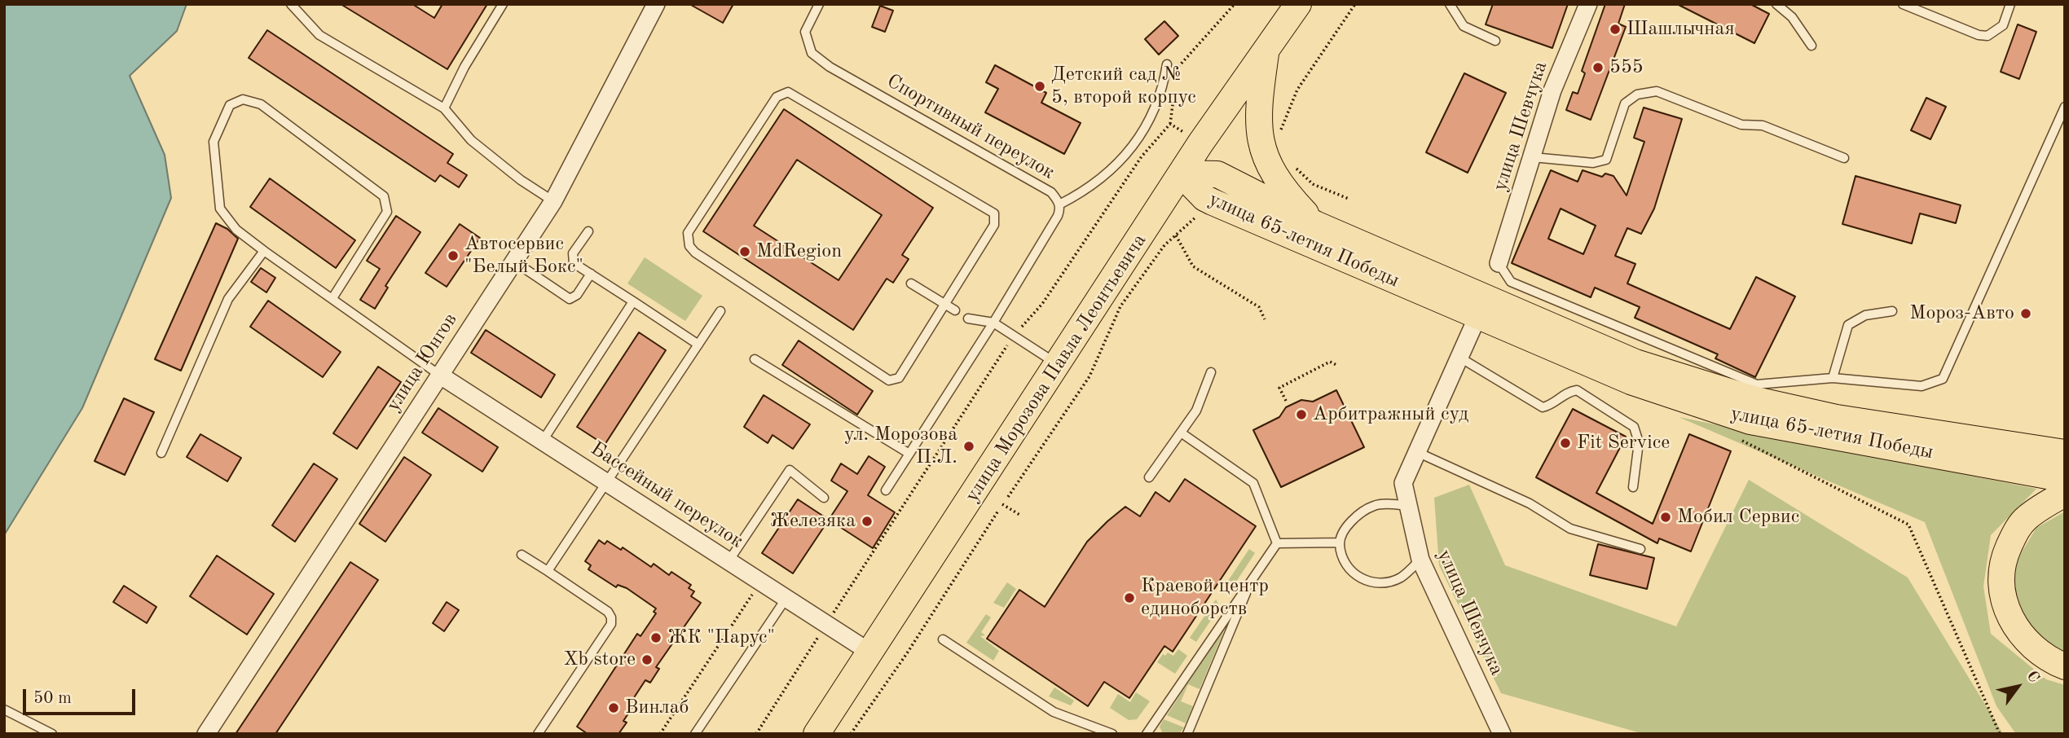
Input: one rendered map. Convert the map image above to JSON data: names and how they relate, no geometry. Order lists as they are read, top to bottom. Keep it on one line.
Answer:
{"streets":{"main road":["улица 65-летия Победы","улица Морозова Павла Леонтьевича"],"street":["улица Шевчука","улица Юнгов","Бассейный переулок"],"lane":["Спортивный переулок"]},"crossings":[["улица Шевчука","улица 65-летия Победы"],["улица 65-летия Победы","улица Морозова Павла Леонтьевича"],["улица Юнгов","Бассейный переулок"],["улица Морозова Павла Леонтьевича","Бассейный переулок"]],"places":["Шашлычная","555","Детский сад № 5, второй корпус","MdRegion","Автосервис \"Белый Бокс\"","Мороз-Авто","Арбитражный суд","Fit Service","ул. Морозова П.Л.","Мобил Сервис","Железяка","Краевой центр единоборств","ЖК \"Парус\"","Xb store","Винлаб"],"scale_bar":"50 m","north":"top right"}
